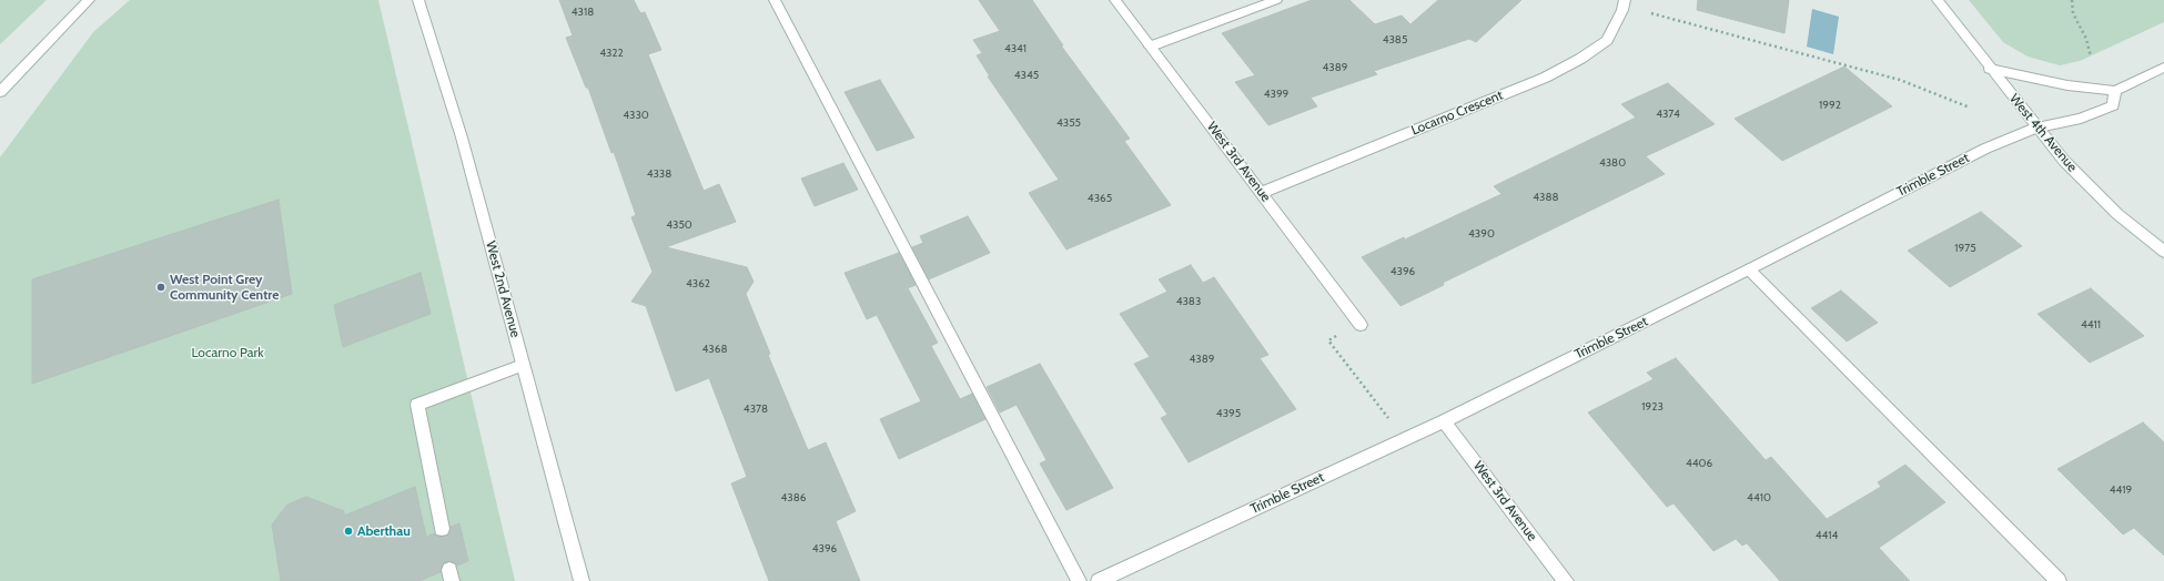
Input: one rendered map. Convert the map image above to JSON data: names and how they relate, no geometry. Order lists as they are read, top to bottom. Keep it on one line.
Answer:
{"streets":{"street":["Locarno Crescent","West 4th Avenue","West 3rd Avenue","Trimble Street","West 2nd Avenue"]},"crossings":[["Locarno Crescent","West 3rd Avenue"],["West 4th Avenue","Trimble Street"],["West 3rd Avenue","Trimble Street"]],"parks":["Locarno Park"],"places":["West Point Grey Community Centre","Aberthau"],"house_numbers":["4318","4385","4341","4322","4389","4345","4399","1992","4374","4330","4355","4380","4338","4388","4365","4350","4390","1975","4396","4362","4383","4411","4368","4389","1923","4378","4395","4406","4419","4386","4410","4414","4396"]}
